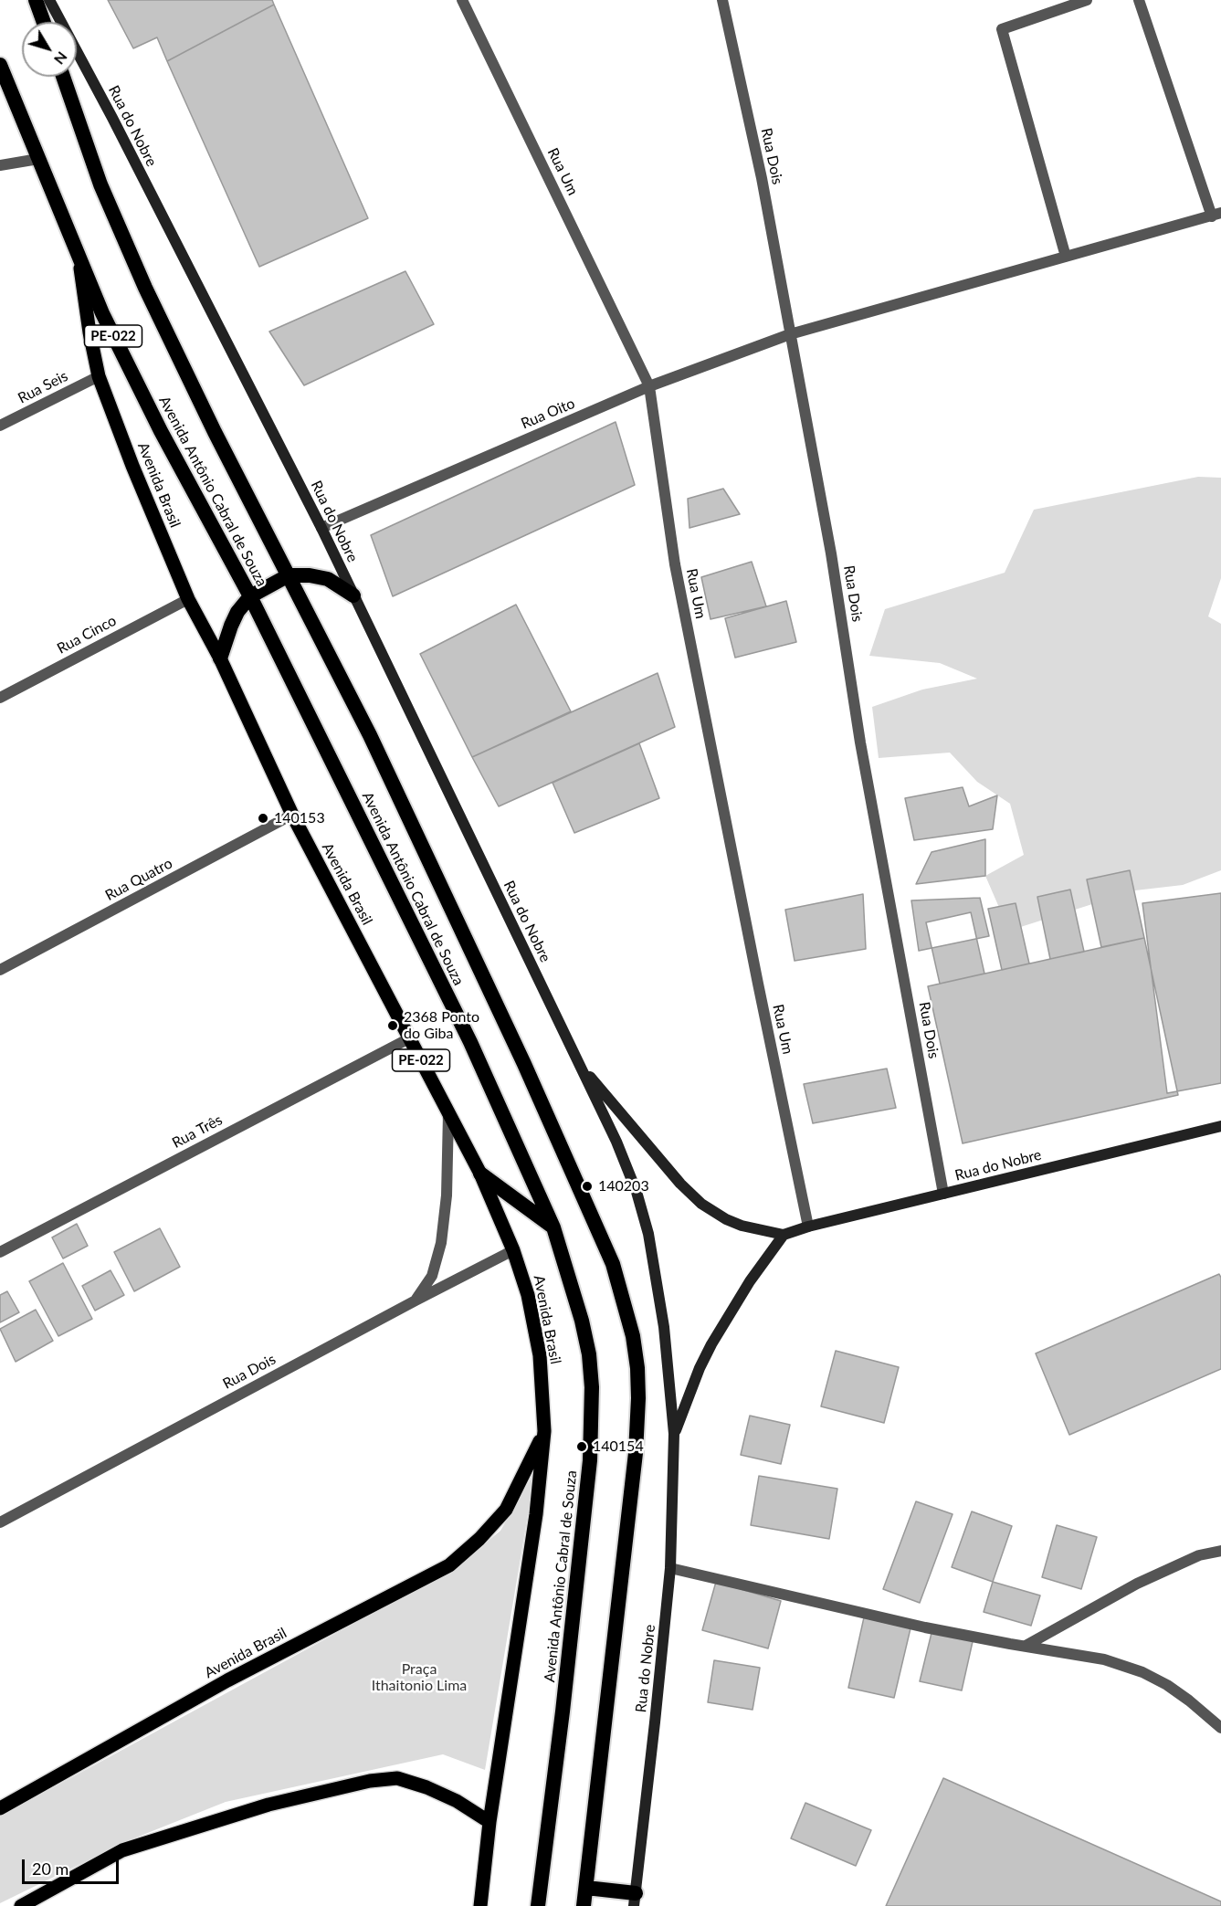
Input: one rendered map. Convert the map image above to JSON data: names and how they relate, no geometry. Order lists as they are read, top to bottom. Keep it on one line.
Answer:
{"streets":{"highway":["PE-022","Avenida Antônio Cabral de Souza"],"main road":["Rua do Nobre","Avenida Brasil"],"street":["Rua Dois","Rua Um","Rua Seis","Rua Oito","Rua Cinco","Rua Quatro","Rua Três"]},"crossings":[["Rua do Nobre","Rua Dois"],["Rua do Nobre","Rua Um"],["Rua do Nobre","Rua Oito"],["Rua Dois","Rua Oito"],["Rua Dois","Avenida Brasil"],["Rua Um","Rua Oito"],["Rua Seis","Avenida Brasil"],["Avenida Brasil","Avenida Antônio Cabral de Souza"],["Avenida Brasil","Rua Cinco"],["Avenida Brasil","Rua Quatro"],["Avenida Brasil","Rua Três"]],"parks":["Praça Ithaitonio Lima"],"places":["140153","2368 Ponto do Giba","140203","140154"],"scale_bar":"20 m","north":"bottom right"}
